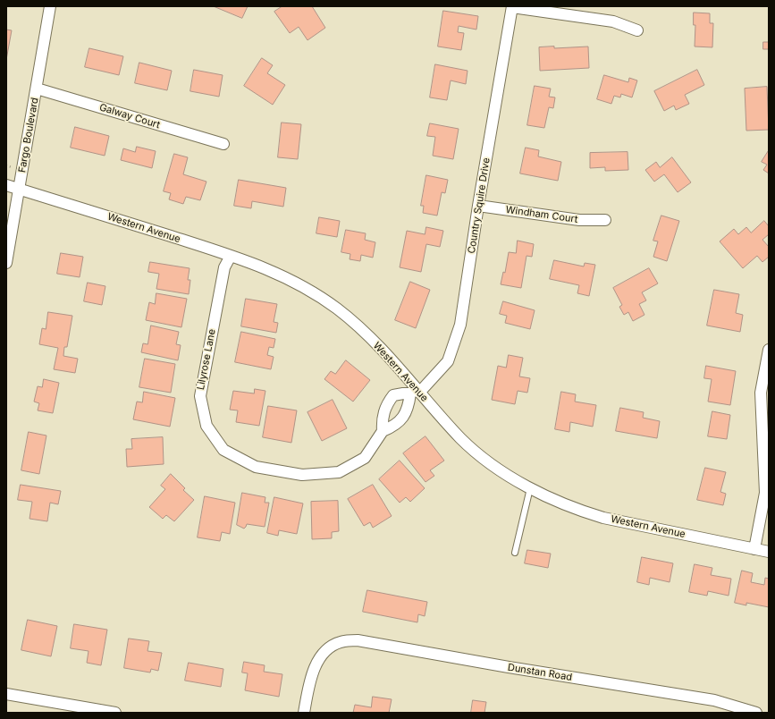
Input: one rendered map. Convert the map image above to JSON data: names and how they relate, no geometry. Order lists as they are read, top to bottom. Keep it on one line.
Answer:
{"streets":{"street":["Galway Court","Fargo Boulevard","Country Squire Drive","Windham Court","Western Avenue","Lilyrose Lane","Dunstan Road"]},"crossings":[["Galway Court","Fargo Boulevard"],["Fargo Boulevard","Western Avenue"],["Country Squire Drive","Windham Court"],["Country Squire Drive","Western Avenue"],["Western Avenue","Lilyrose Lane"]]}
